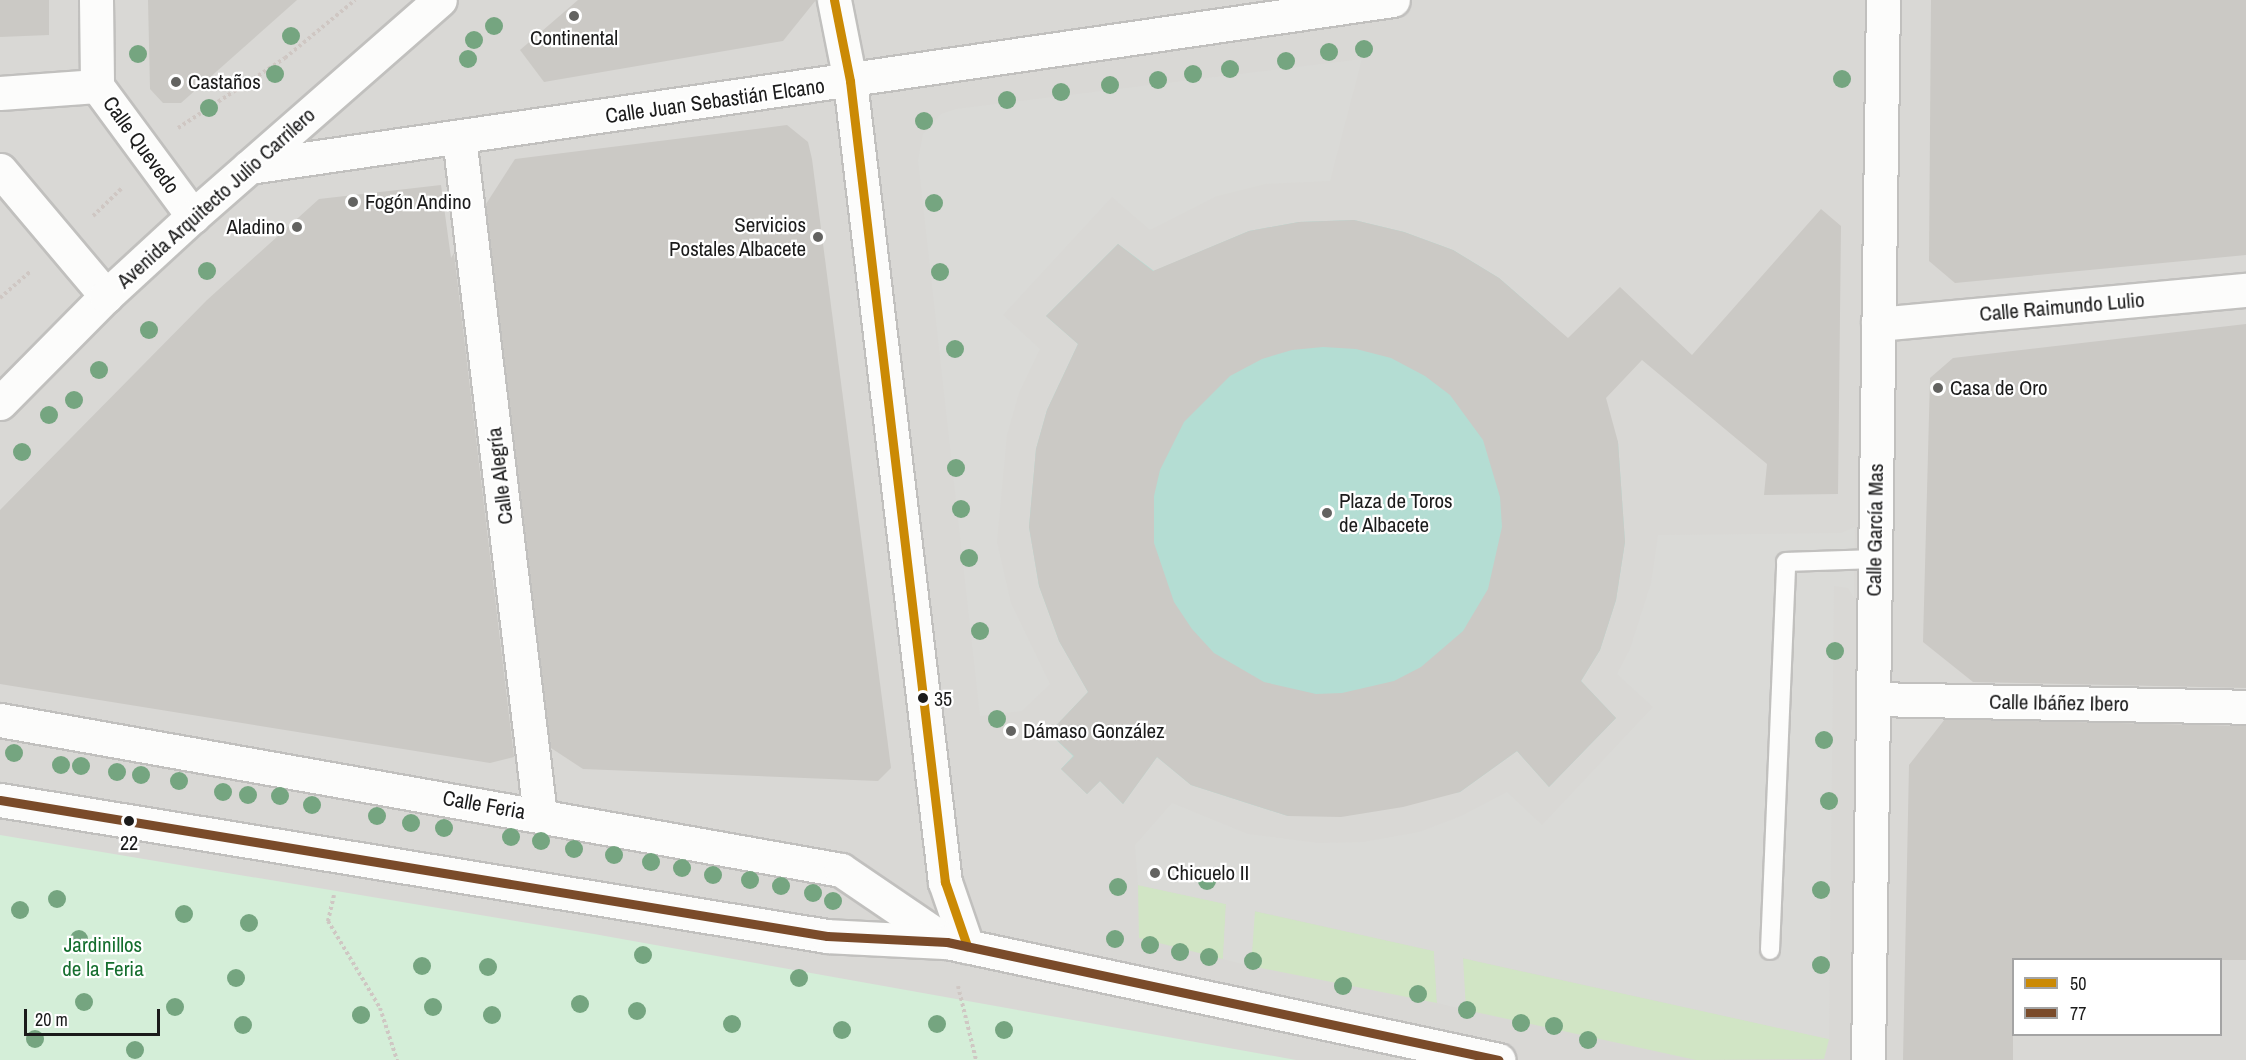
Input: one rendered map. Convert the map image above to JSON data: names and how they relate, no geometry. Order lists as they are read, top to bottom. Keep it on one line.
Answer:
{"streets":{"street":["Calle Juan Sebastián Elcano","Calle Quevedo","Avenida Arquitecto Julio Carrilero","Calle Raimundo Lulio","Calle Alegría","Calle García Mas","Calle Ibáñez Ibero","Calle Feria"]},"crossings":[["Calle Juan Sebastián Elcano","Avenida Arquitecto Julio Carrilero"],["Calle Juan Sebastián Elcano","Calle Alegría"],["Calle Quevedo","Avenida Arquitecto Julio Carrilero"],["Calle Raimundo Lulio","Calle García Mas"],["Calle Alegría","Calle Feria"],["Calle García Mas","Calle Ibáñez Ibero"]],"parks":["Jardinillos de la Feria"],"places":["Continental","Castaños","Fogón Andino","Aladino","Servicios Postales Albacete","Casa de Oro","Plaza de Toros de Albacete","35","Dámaso González","22","Chicuelo II"],"lines":["transit line 50","transit line 77"],"legend":["50","77"],"scale_bar":"20 m"}
